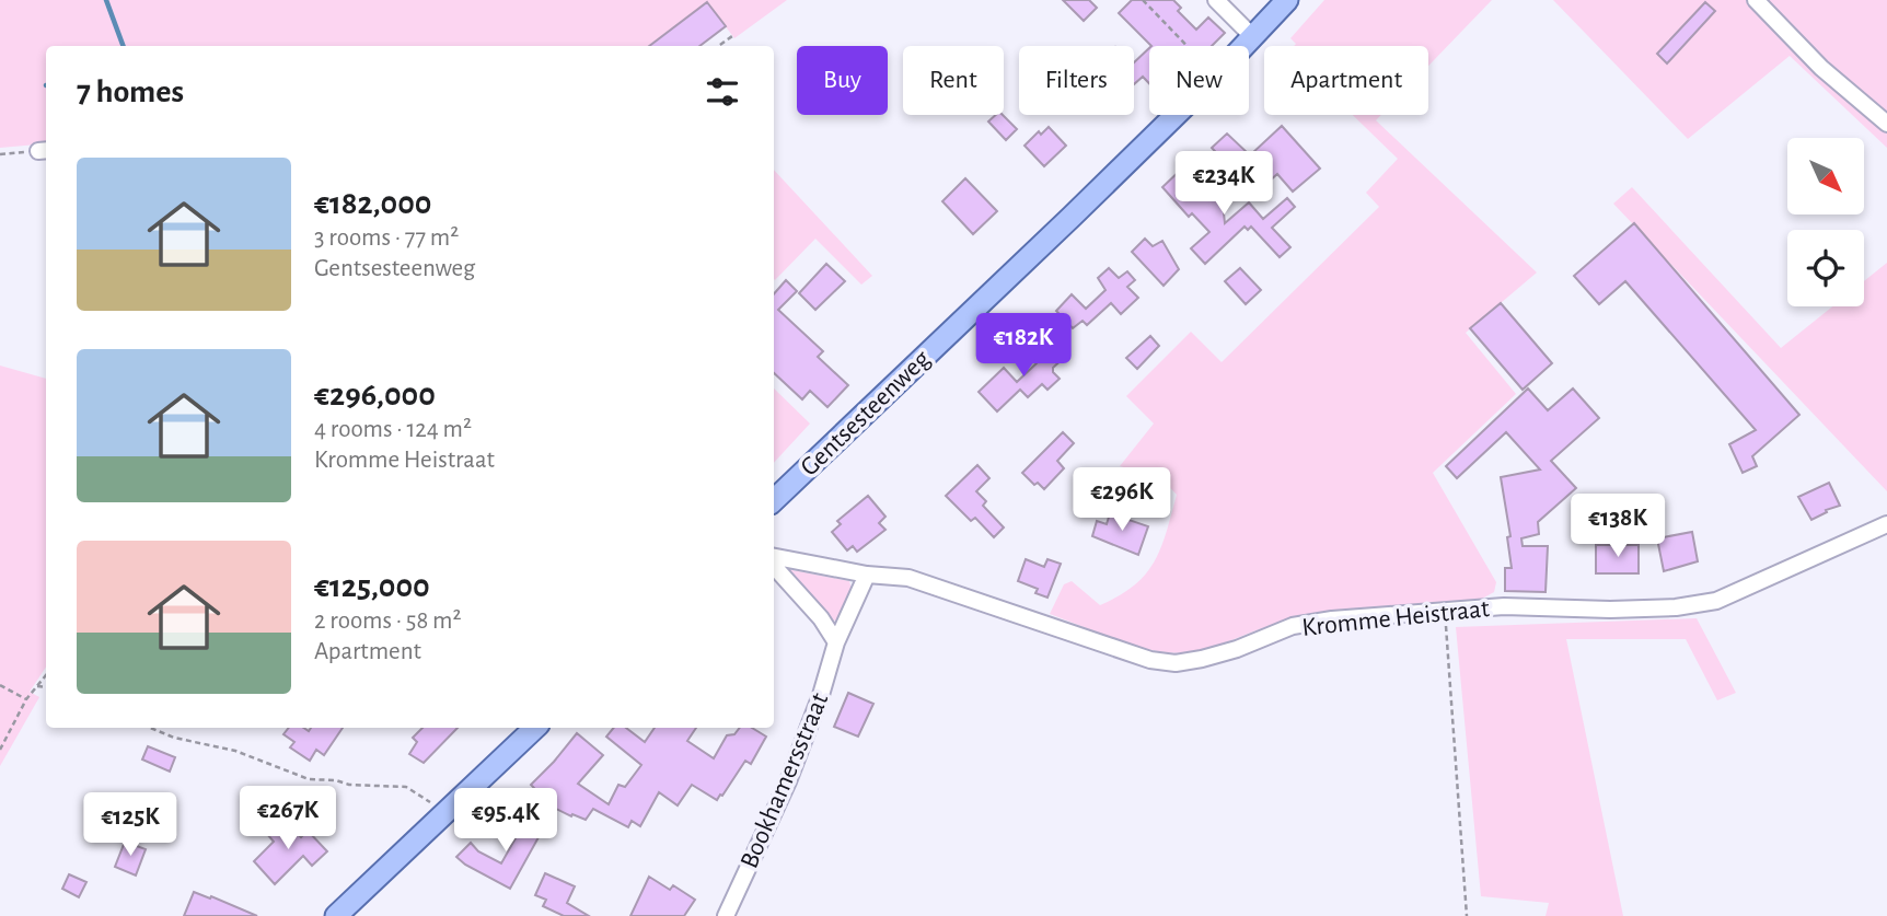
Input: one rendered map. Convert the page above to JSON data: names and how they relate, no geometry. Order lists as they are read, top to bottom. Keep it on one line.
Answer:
{"streets":{"main road":["Gentsesteenweg"],"street":["Kromme Heistraat","Bookhamersstraat"]},"crossings":[["Kromme Heistraat","Bookhamersstraat"]],"north":"bottom right","page":{"chip":["Buy","Rent","Filters","New","Apartment"],"heading":"7 homes","list":[{"name":"€182,000","note":"3 rooms · 77 m² · Gentsesteenweg"},{"name":"€296,000","note":"4 rooms · 124 m² · Kromme Heistraat"},{"name":"€125,000","note":"2 rooms · 58 m² · Apartment"}],"price":["€234K","€182K","€296K","€138K","€267K","€95.4K","€125K"]}}
